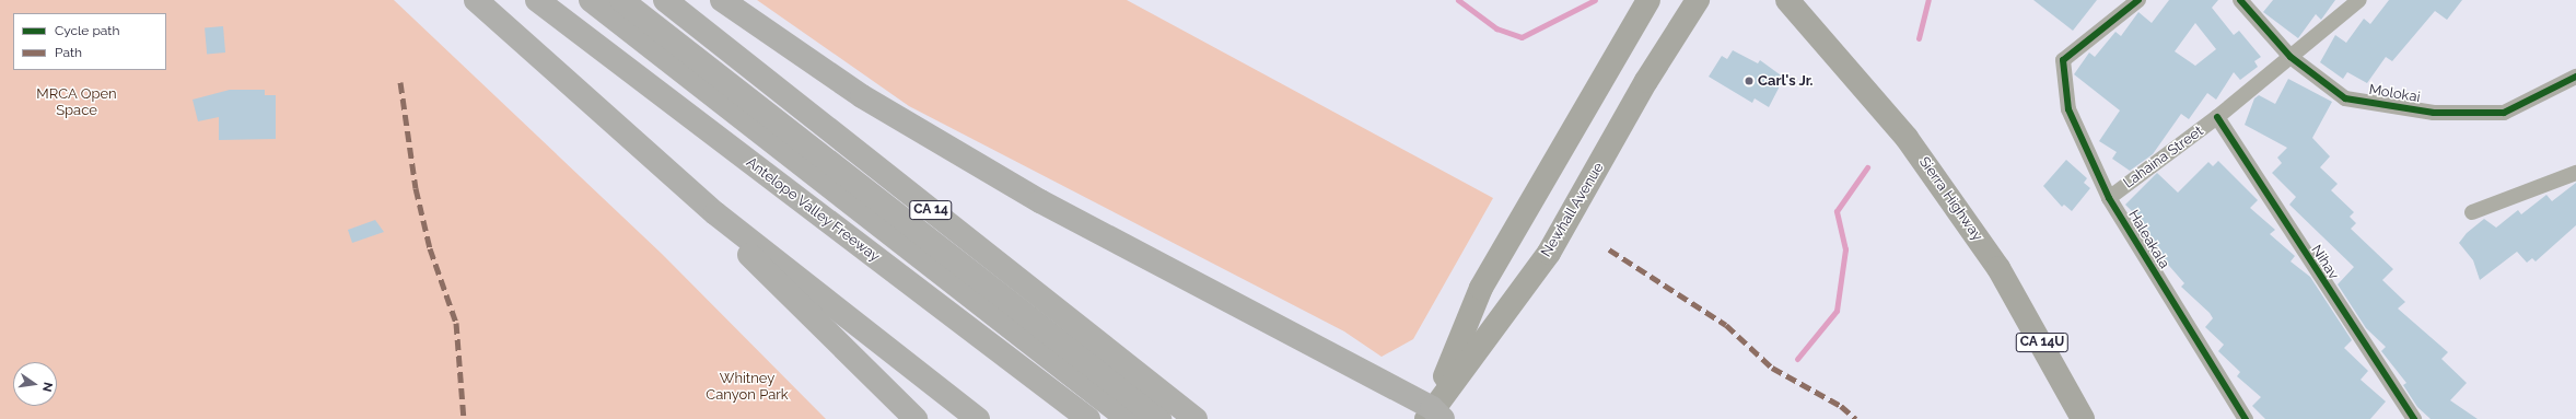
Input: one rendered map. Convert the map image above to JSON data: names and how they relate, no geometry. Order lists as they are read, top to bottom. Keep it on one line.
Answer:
{"streets":{"highway":["Antelope Valley Freeway","CA 14"],"main road":["Sierra Highway","Newhall Avenue","CA 14U"],"street":["Molokai","Lahaina Street","Haleakala","Nihav"]},"crossings":[["Molokai","Lahaina Street"],["Lahaina Street","Haleakala"],["Lahaina Street","Nihav"]],"parks":["MRCA Open Space","Whitney Canyon Park"],"places":["Carl's Jr."],"legend":["Cycle path","Path"],"north":"right"}
